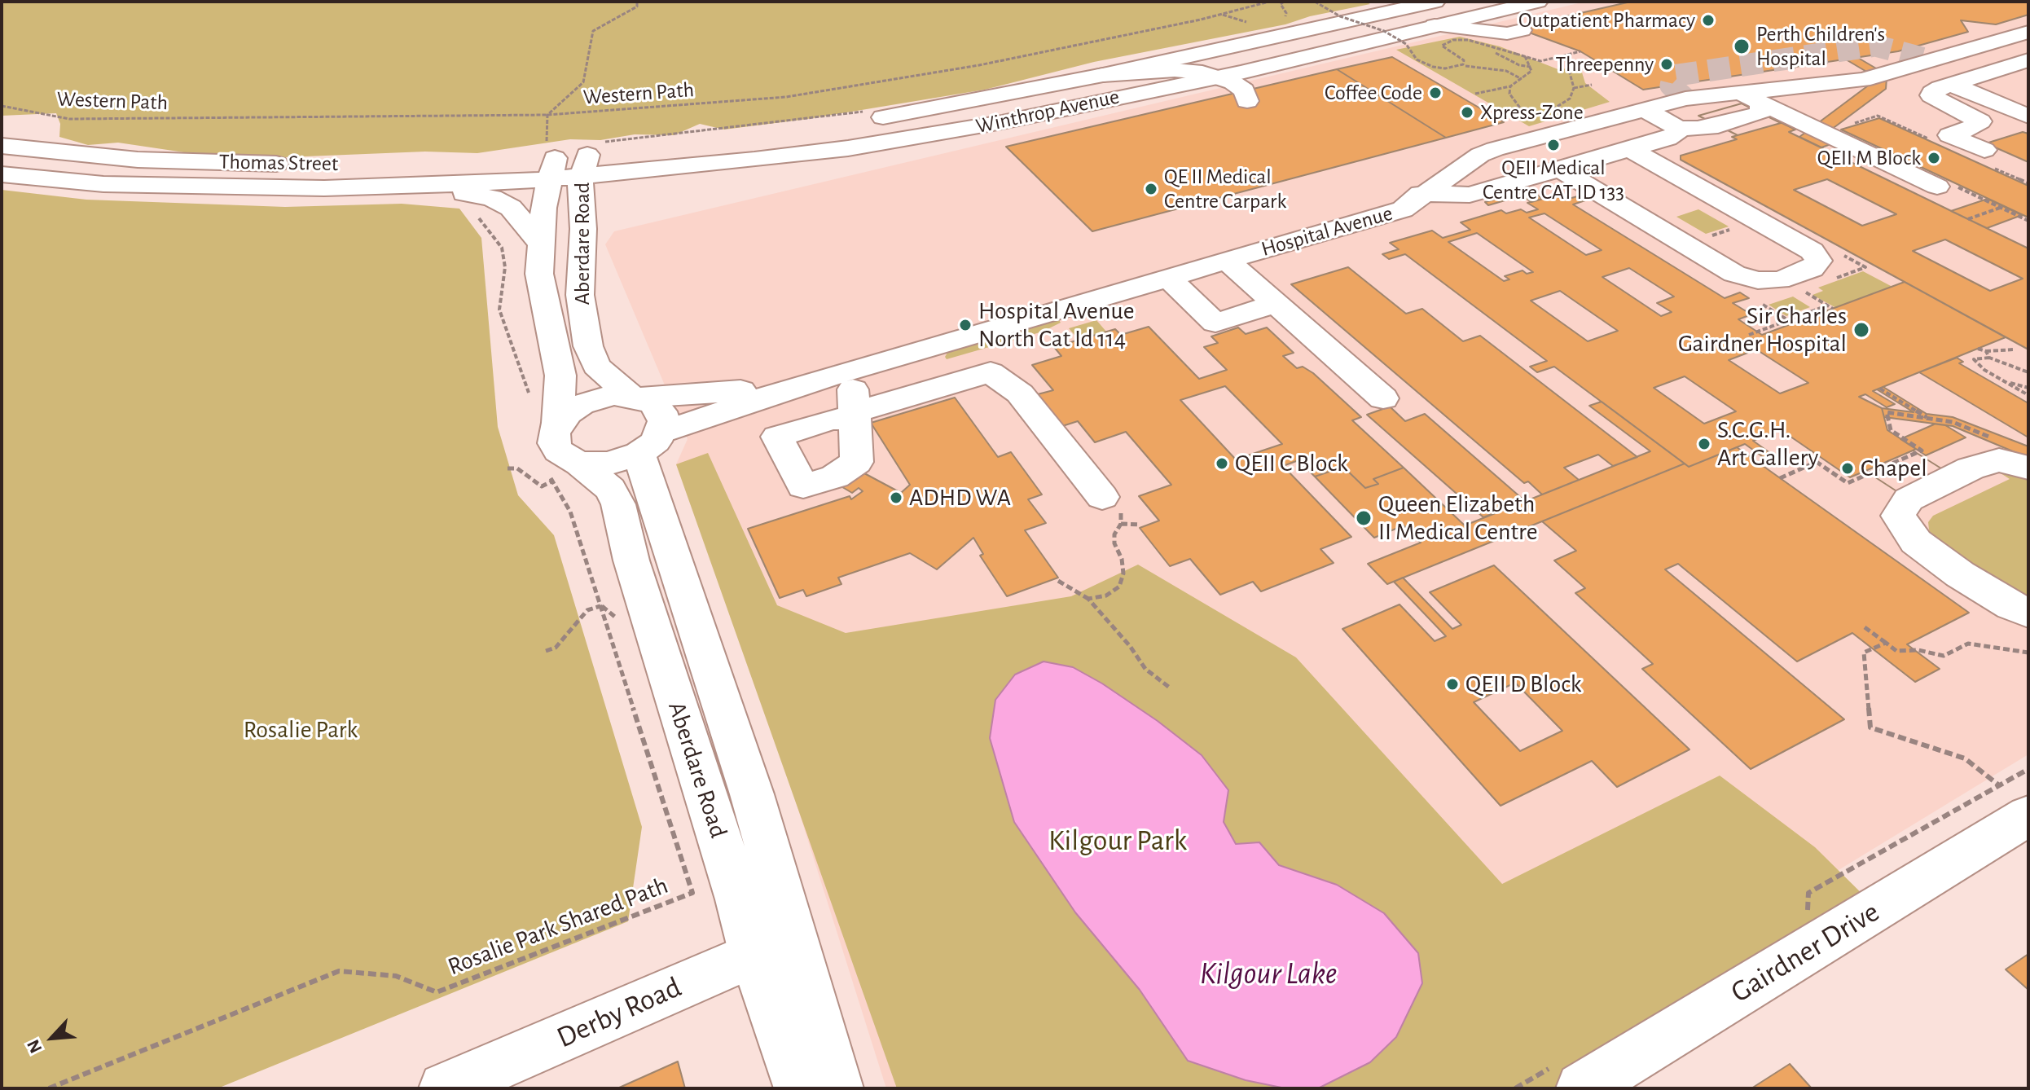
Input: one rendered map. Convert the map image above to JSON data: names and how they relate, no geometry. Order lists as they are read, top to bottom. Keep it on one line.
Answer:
{"streets":{"main road":["Winthrop Avenue","Thomas Street","Hospital Avenue","Aberdare Road","Gairdner Drive","Derby Road"],"path":["Western Path","Rosalie Park Shared Path"]},"crossings":[["Winthrop Avenue","Thomas Street"],["Winthrop Avenue","Aberdare Road"],["Thomas Street","Aberdare Road"],["Hospital Avenue","Aberdare Road"],["Hospital Avenue","Rosalie Park Shared Path"],["Aberdare Road","Rosalie Park Shared Path"],["Aberdare Road","Derby Road"]],"water":["Kilgour Lake"],"parks":["Rosalie Park","Kilgour Park"],"places":["Outpatient Pharmacy","Perth Children's Hospital","Threepenny","Coffee Code","Xpress-Zone","QEII Medical Centre CAT ID 133","QEII M Block","QE II Medical Centre Carpark","Hospital Avenue North Cat Id 114","Sir Charles Gairdner Hospital","S.C.G.H. Art Gallery","QEII C Block","Chapel","ADHD WA","Queen Elizabeth II Medical Centre","QEII D Block"],"north":"bottom left"}
